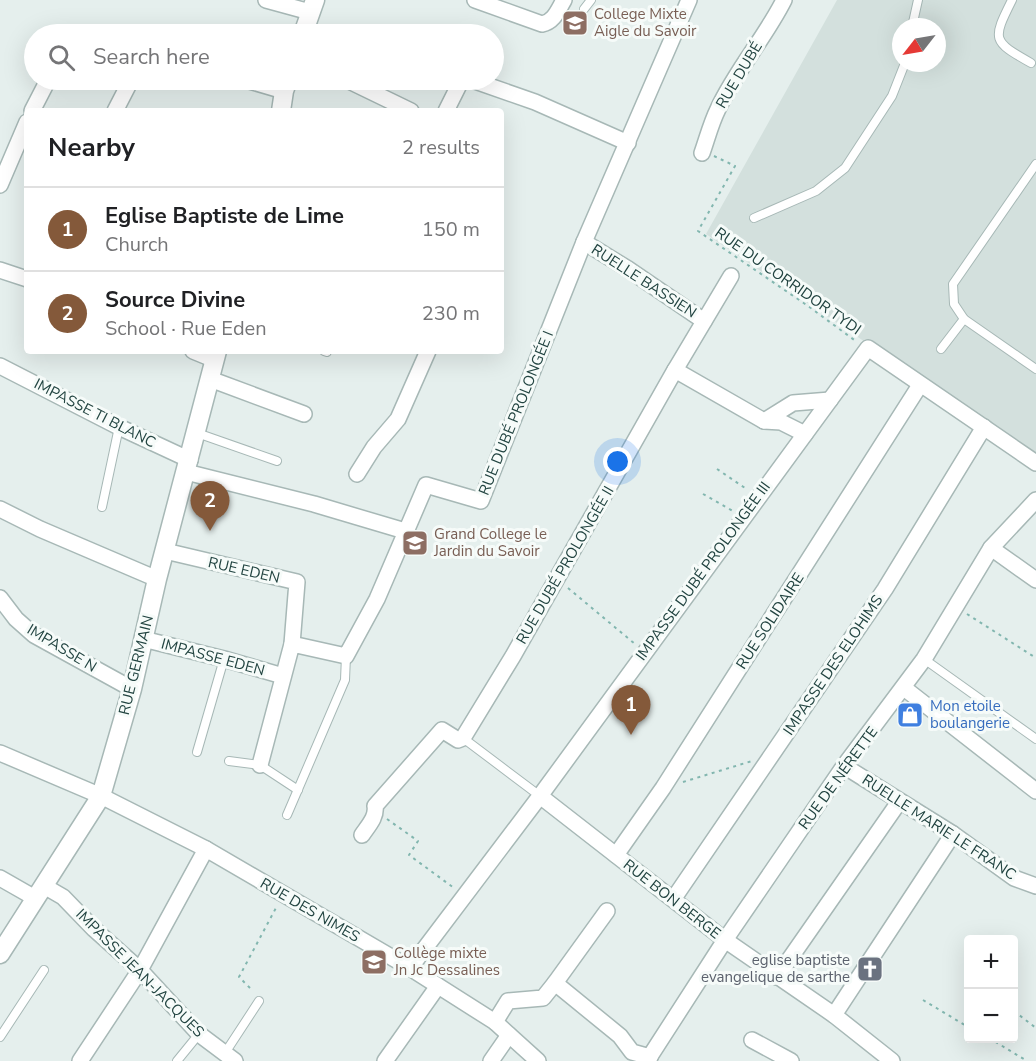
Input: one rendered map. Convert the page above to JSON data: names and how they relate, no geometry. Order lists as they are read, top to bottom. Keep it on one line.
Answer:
{"streets":{"street":["RUE DUBÉ","RUELLE BASSIEN","IMPASSE TI BLANC","RUE DUBÉ PROLONGÉE I","RUE DUBÉ PROLONGÉE II","RUE EDEN","IMPASSE DUBÉ PROLONGÉE III","RUE SOLIDAIRE","IMPASSE N","IMPASSE EDEN","RUE GERMAIN","IMPASSE DES ELOHIMS","RUE DE NÉRETTE","RUELLE MARIE LE FRANC","RUE BON BERGE","RUE DES NIMES","IMPASSE JEAN-JACQUES"],"path":["RUE DU CORRIDOR TYDI"]},"crossings":[["RUE DUBÉ","RUE DU CORRIDOR TYDI"],["RUELLE BASSIEN","RUE DUBÉ PROLONGÉE I"],["RUELLE BASSIEN","RUE DUBÉ PROLONGÉE II"],["RUE DU CORRIDOR TYDI","IMPASSE DUBÉ PROLONGÉE III"],["IMPASSE TI BLANC","RUE DUBÉ PROLONGÉE I"],["IMPASSE TI BLANC","RUE GERMAIN"],["RUE EDEN","RUE GERMAIN"],["IMPASSE DUBÉ PROLONGÉE III","RUE BON BERGE"],["IMPASSE DUBÉ PROLONGÉE III","RUE DES NIMES"],["RUE SOLIDAIRE","RUE BON BERGE"],["IMPASSE N","RUE GERMAIN"],["IMPASSE EDEN","RUE GERMAIN"],["RUE GERMAIN","RUE DES NIMES"],["RUE GERMAIN","IMPASSE JEAN-JACQUES"],["IMPASSE DES ELOHIMS","RUE BON BERGE"],["RUE DE NÉRETTE","RUELLE MARIE LE FRANC"],["RUE DE NÉRETTE","RUE BON BERGE"]],"places":{"school or university":["College Mixte Aigle du Savoir","Grand College le Jardin du Savoir","Collège mixte Jn Jc Dessalines"],"shop":["Mon etoile boulangerie"],"church":["eglise baptiste evangelique de sarthe"]},"north":"bottom left","page":{"search":"Search here","heading":["Nearby","2 results"],"list":[{"mark":"1","name":"Eglise Baptiste de Lime","note":"Church","value":"150 m"},{"mark":"2","name":"Source Divine","note":"School · Rue Eden","value":"230 m"}],"pins":["2","1"],"map_buttons":["+","−"]}}
